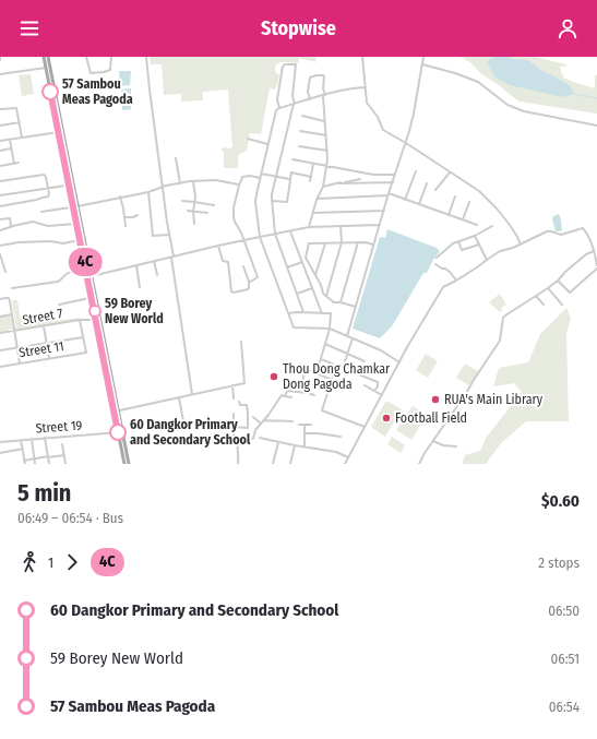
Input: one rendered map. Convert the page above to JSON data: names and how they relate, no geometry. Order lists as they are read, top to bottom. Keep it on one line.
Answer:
{"streets":{"street":["Street 7","Street 11","Street 19"]},"places":["57 Sambou Meas Pagoda","59 Borey New World","Thou Dong Chamkar Dong Pagoda","RUA's Main Library","Football Field","60 Dangkor Primary and Secondary School"],"lines":["bus line 4C"],"page":{"header":"Stopwise","on_map":"4C","heading":["5 min","06:49 – 06:54 · Bus","$0.60"],"legs":["1","4C","2 stops"],"list":[{"name":"60 Dangkor Primary and Secondary School","value":"06:50"},{"name":"59 Borey New World","value":"06:51"},{"name":"57 Sambou Meas Pagoda","value":"06:54"}]}}
